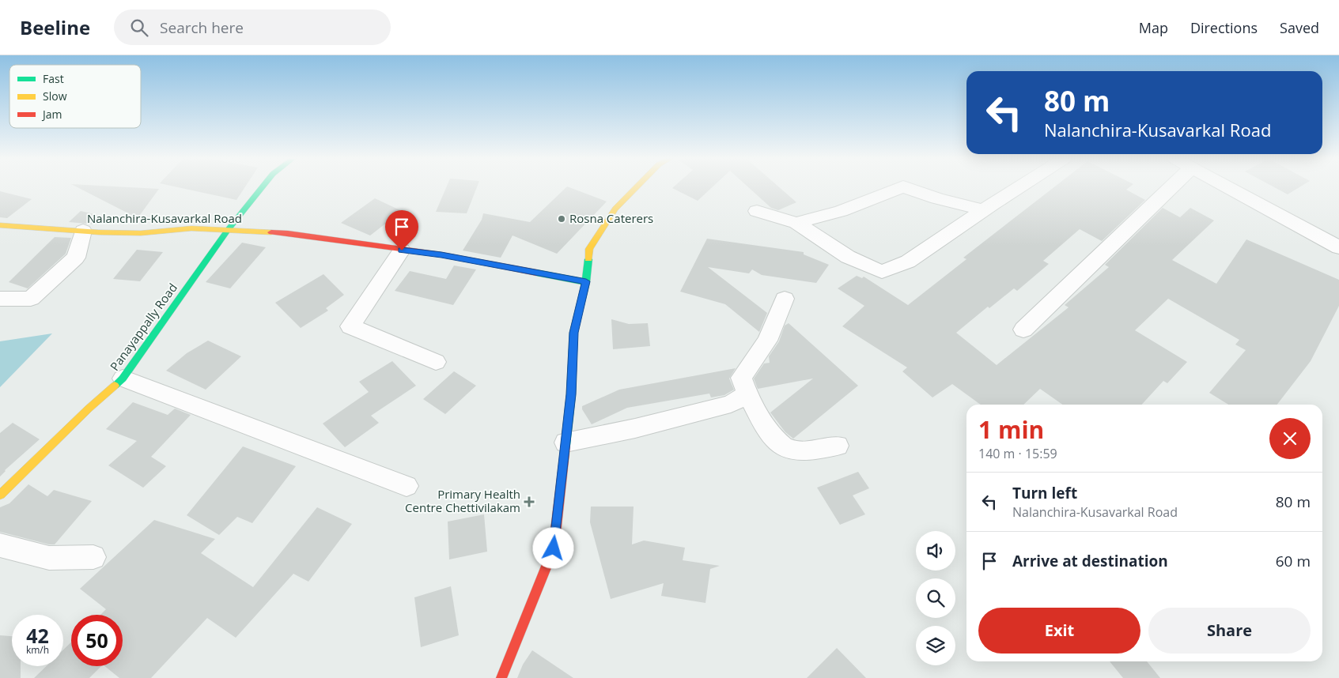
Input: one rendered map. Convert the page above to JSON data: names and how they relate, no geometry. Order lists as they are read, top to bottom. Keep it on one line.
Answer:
{"streets":{"street":["Nalanchira-Kusavarkal Road","Panayappally Road"]},"crossings":[["Nalanchira-Kusavarkal Road","Panayappally Road"]],"places":{"other":["Rosna Caterers"],"health":["Primary Health Centre Chettivilakam"]},"legend":["Fast","Slow","Jam"],"page":{"header":"Beeline","search":"Search here","nav":["Map","Directions","Saved"],"turn":["80 m","Nalanchira-Kusavarkal Road"],"heading":["1 min","140 m · 15:59"],"list":[{"name":"Turn left","note":"Nalanchira-Kusavarkal Road","value":"80 m"},{"name":"Arrive at destination","value":"60 m"}],"buttons":["Exit","Share"],"speed":"42 km/h","limit":"50"}}
